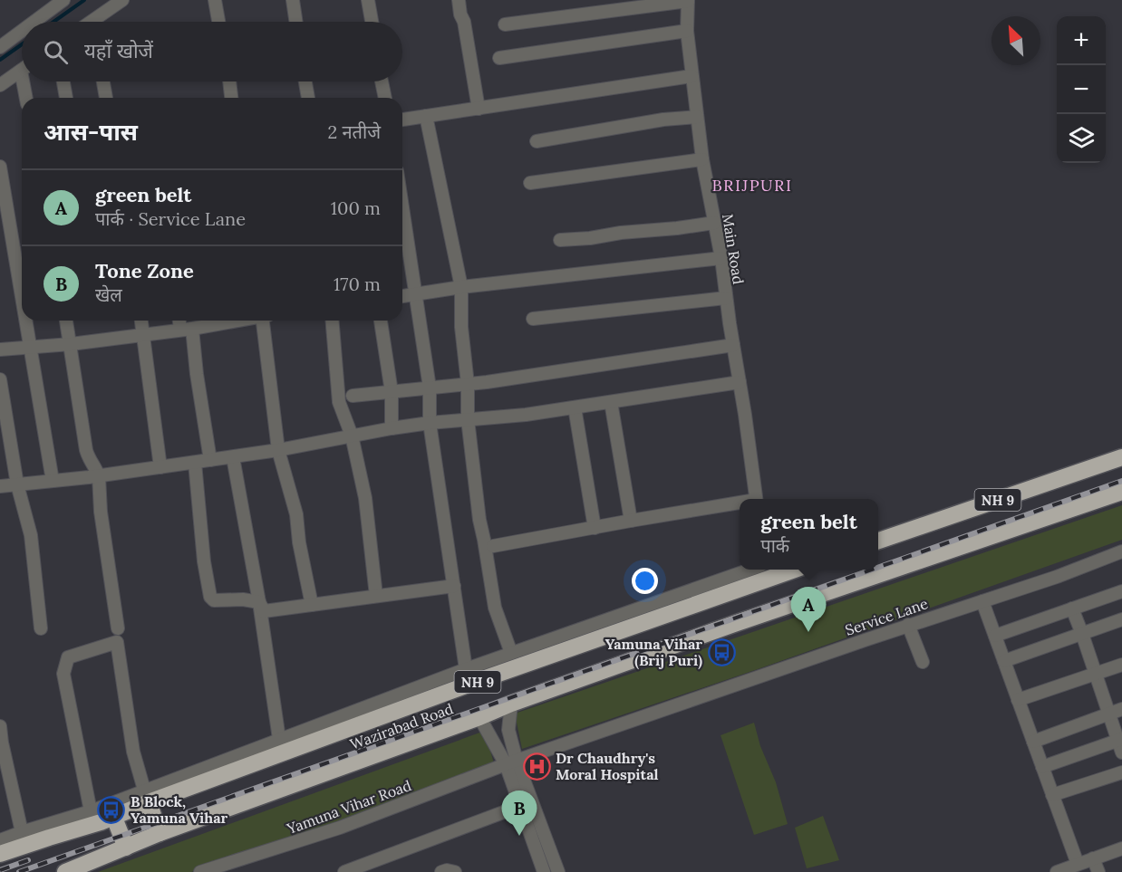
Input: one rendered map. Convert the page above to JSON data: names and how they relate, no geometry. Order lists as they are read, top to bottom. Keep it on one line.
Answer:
{"streets":{"highway":["NH 9","Wazirabad Road"],"street":["Main Road","Service Lane","Yamuna Vihar Road"]},"crossings":[["Service Lane","Yamuna Vihar Road"]],"districts":["BRIJPURI"],"places":{"bus stop":["Yamuna Vihar (Brij Puri)","B Block, Yamuna Vihar"],"hospital":["Dr Chaudhry's Moral Hospital"]},"north":"top left","page":{"map_buttons":["+","−"],"search":"यहाँ खोजें","heading":["आस-पास","2 नतीजे"],"list":[{"mark":"A","name":"green belt","note":"पार्क · Service Lane","value":"100 m"},{"mark":"B","name":"Tone Zone","note":"खेल","value":"170 m"}],"popup":["green belt","पार्क"],"pins":["A","B"]}}
